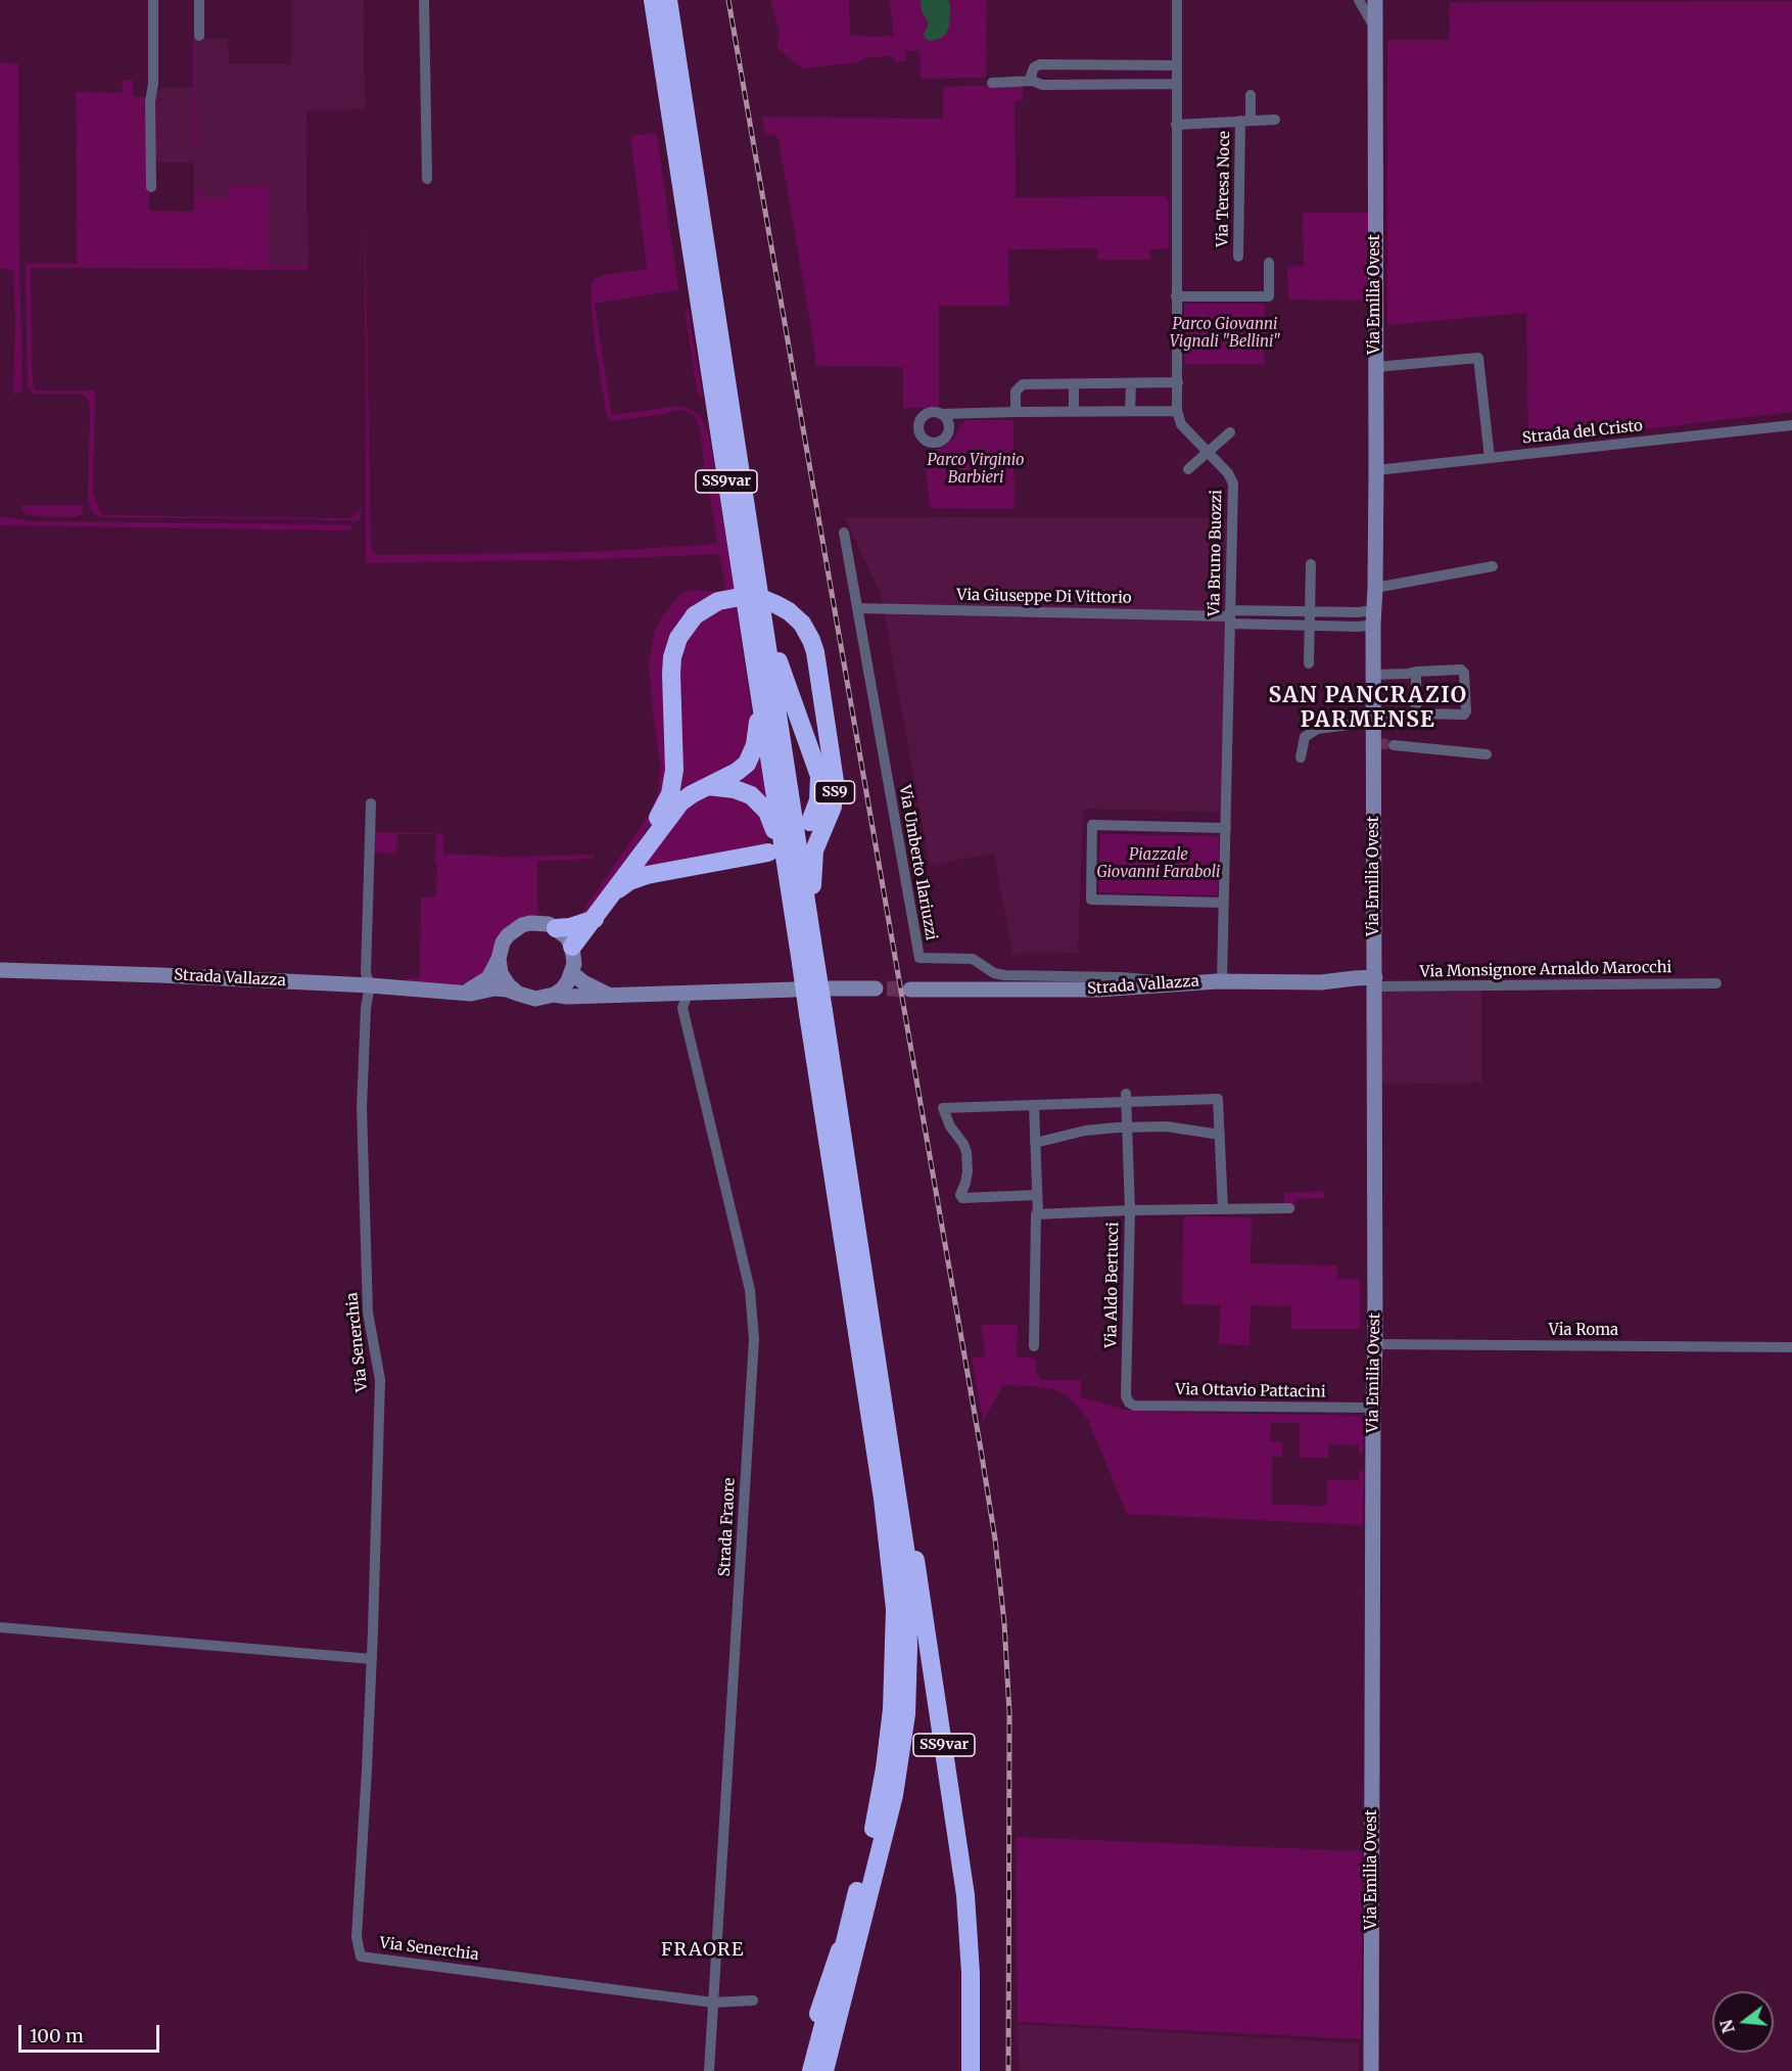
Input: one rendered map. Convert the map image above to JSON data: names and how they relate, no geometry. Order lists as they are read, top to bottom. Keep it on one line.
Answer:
{"streets":{"highway":["SS9var","SS9"],"street":["Via Teresa Noce","Via Emilia Ovest","Strada del Cristo","Via Bruno Buozzi","Via Giuseppe Di Vittorio","Via Umberto Ilariuzzi","Via Monsignore Arnaldo Marocchi","Strada Vallazza","Via Aldo Bertucci","Via Roma","Via Senerchia","Via Ottavio Pattacini","Strada Fraore"]},"crossings":[["Via Emilia Ovest","Strada del Cristo"],["Via Emilia Ovest","Via Monsignore Arnaldo Marocchi"],["Via Emilia Ovest","Strada Vallazza"],["Via Emilia Ovest","Via Roma"],["Via Emilia Ovest","Via Ottavio Pattacini"],["SS9var","SS9"],["Via Bruno Buozzi","Via Giuseppe Di Vittorio"],["Via Bruno Buozzi","Strada Vallazza"],["Via Giuseppe Di Vittorio","Via Umberto Ilariuzzi"],["SS9","Strada Vallazza"],["Via Umberto Ilariuzzi","Strada Vallazza"],["Via Monsignore Arnaldo Marocchi","Strada Vallazza"],["Strada Vallazza","Via Senerchia"],["Strada Vallazza","Strada Fraore"],["Via Aldo Bertucci","Via Ottavio Pattacini"],["Via Senerchia","Strada Fraore"]],"districts":["SAN PANCRAZIO PARMENSE","FRAORE"],"parks":["Parco Giovanni Vignali \"Bellini\"","Parco Virginio Barbieri","Piazzale Giovanni Faraboli"],"scale_bar":"100 m","north":"left"}
